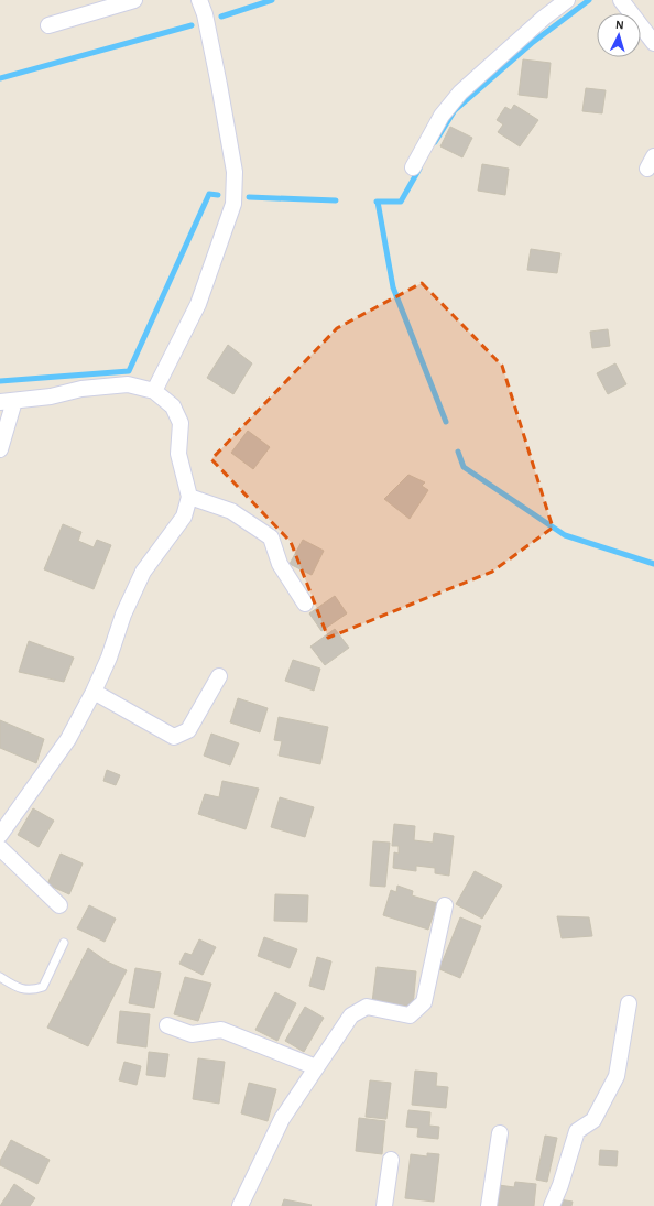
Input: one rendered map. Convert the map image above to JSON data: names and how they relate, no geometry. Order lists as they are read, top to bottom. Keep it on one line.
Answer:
{"north":"top"}
